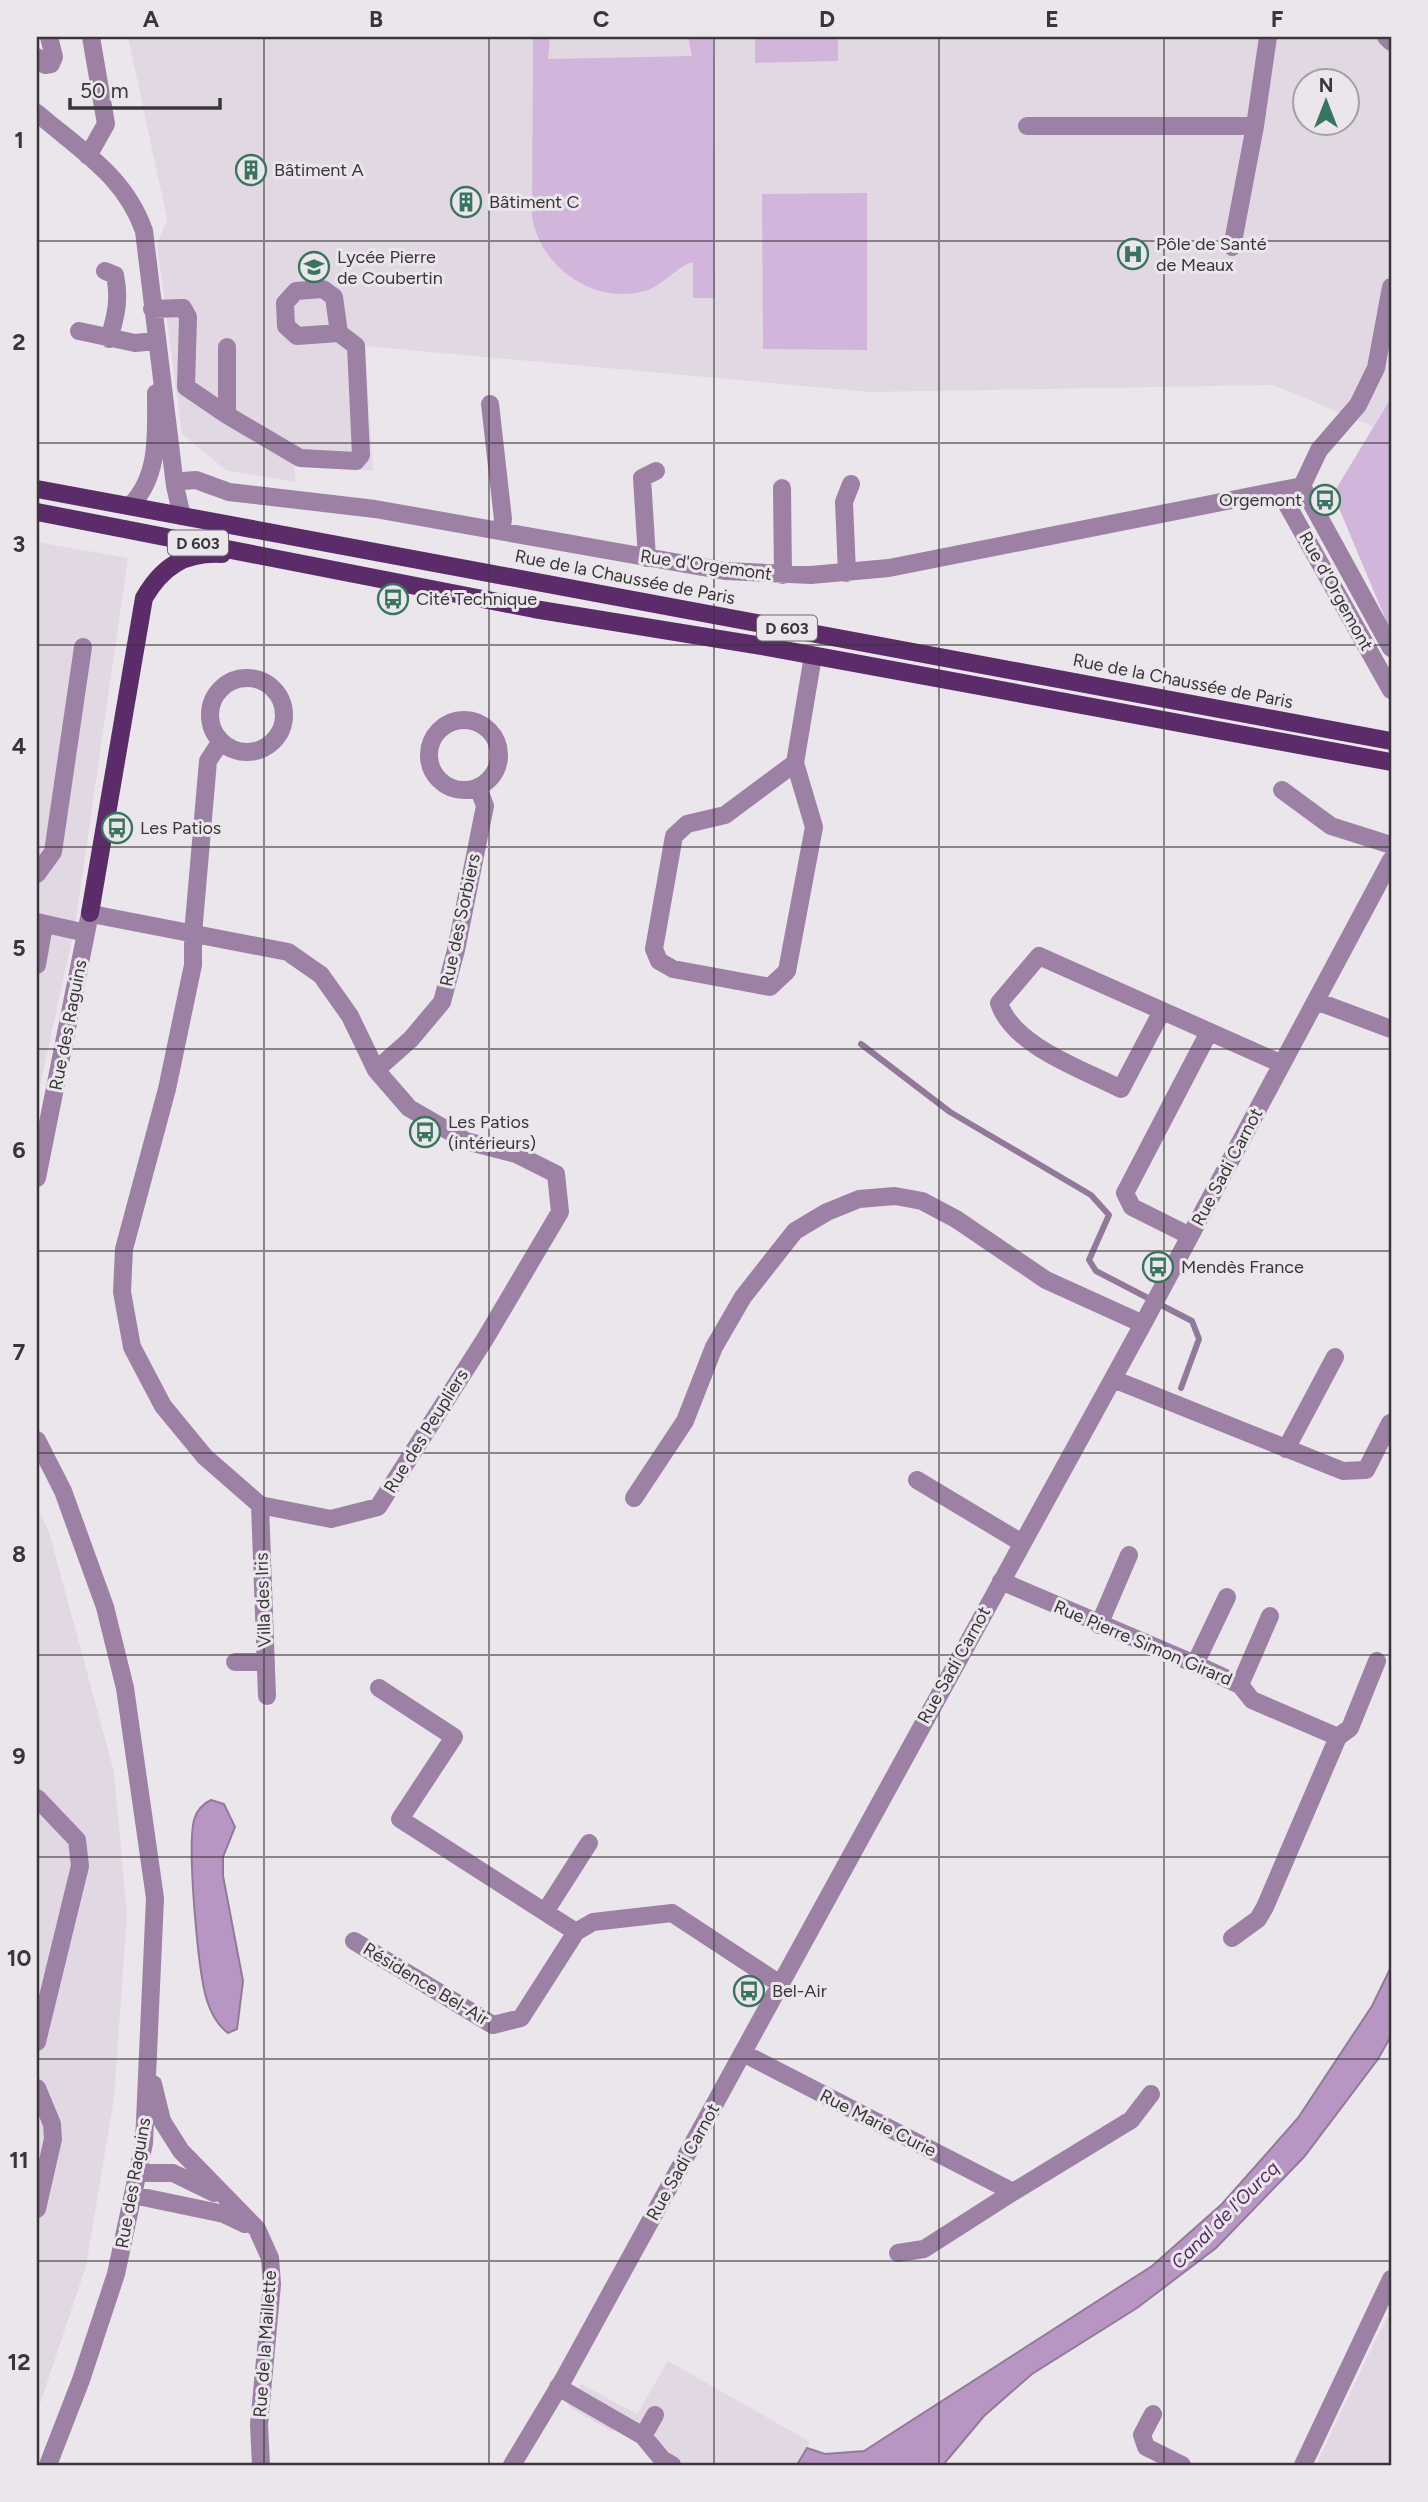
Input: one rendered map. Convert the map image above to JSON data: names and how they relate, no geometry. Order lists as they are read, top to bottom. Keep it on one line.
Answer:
{"streets":{"main road":["D 603","Rue de la Chaussée de Paris"],"street":["Rue d'Orgemont","Rue des Sorbiers","Rue des Raguins","Rue Sadi Carnot","Rue des Peupliers","Villa des Iris","Rue Pierre Simon Girard","Résidence Bel-Air","Rue Marie Curie","Rue de la Maillette"]},"crossings":[["D 603","Rue de la Chaussée de Paris"],["Rue des Sorbiers","Rue des Peupliers"],["Rue des Raguins","Rue des Peupliers"],["Rue Sadi Carnot","Rue Pierre Simon Girard"],["Rue Sadi Carnot","Rue Marie Curie"],["Rue des Peupliers","Villa des Iris"]],"water":["Canal de l'Ourcq"],"places":{"building":["Bâtiment A","Bâtiment C"],"hospital":["Pôle de Santé de Meaux"],"school or university":["Lycée Pierre de Coubertin"],"bus stop":["Orgemont","Cité Technique","Les Patios","Les Patios (intérieurs)","Mendès France","Bel-Air"]},"scale_bar":"50 m","north":"top","grid":{"columns":["A","B","C","D","E","F"],"rows":["1","2","3","4","5","6","7","8","9","10","11","12"]}}
